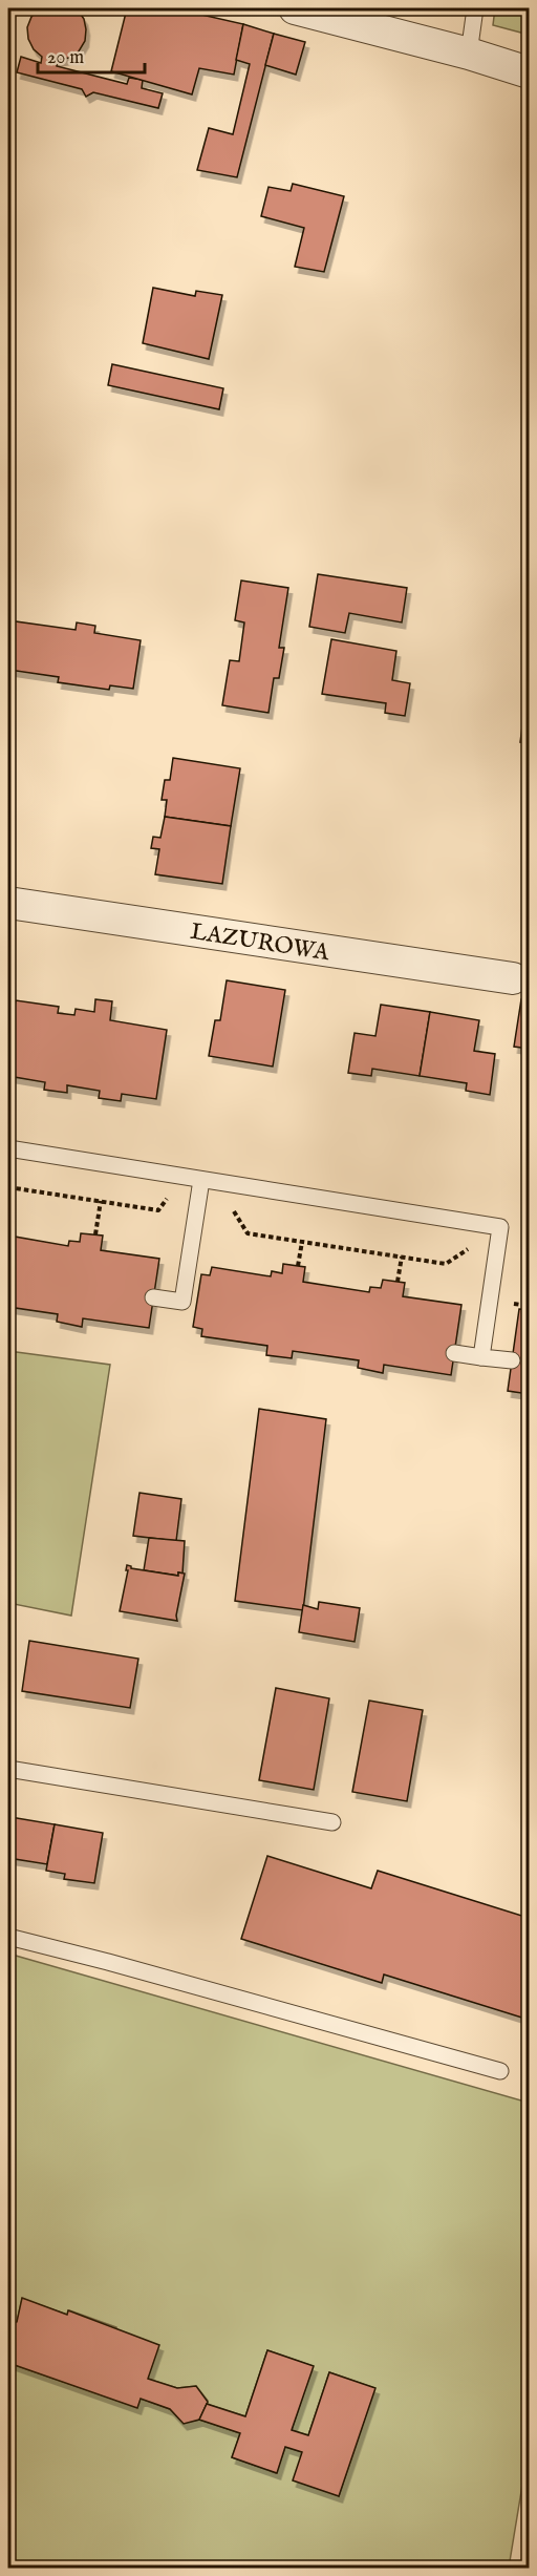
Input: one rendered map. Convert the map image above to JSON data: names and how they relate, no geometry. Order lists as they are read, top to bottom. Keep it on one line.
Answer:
{"streets":{"street":["LAZUROWA"]},"scale_bar":"20 m"}
